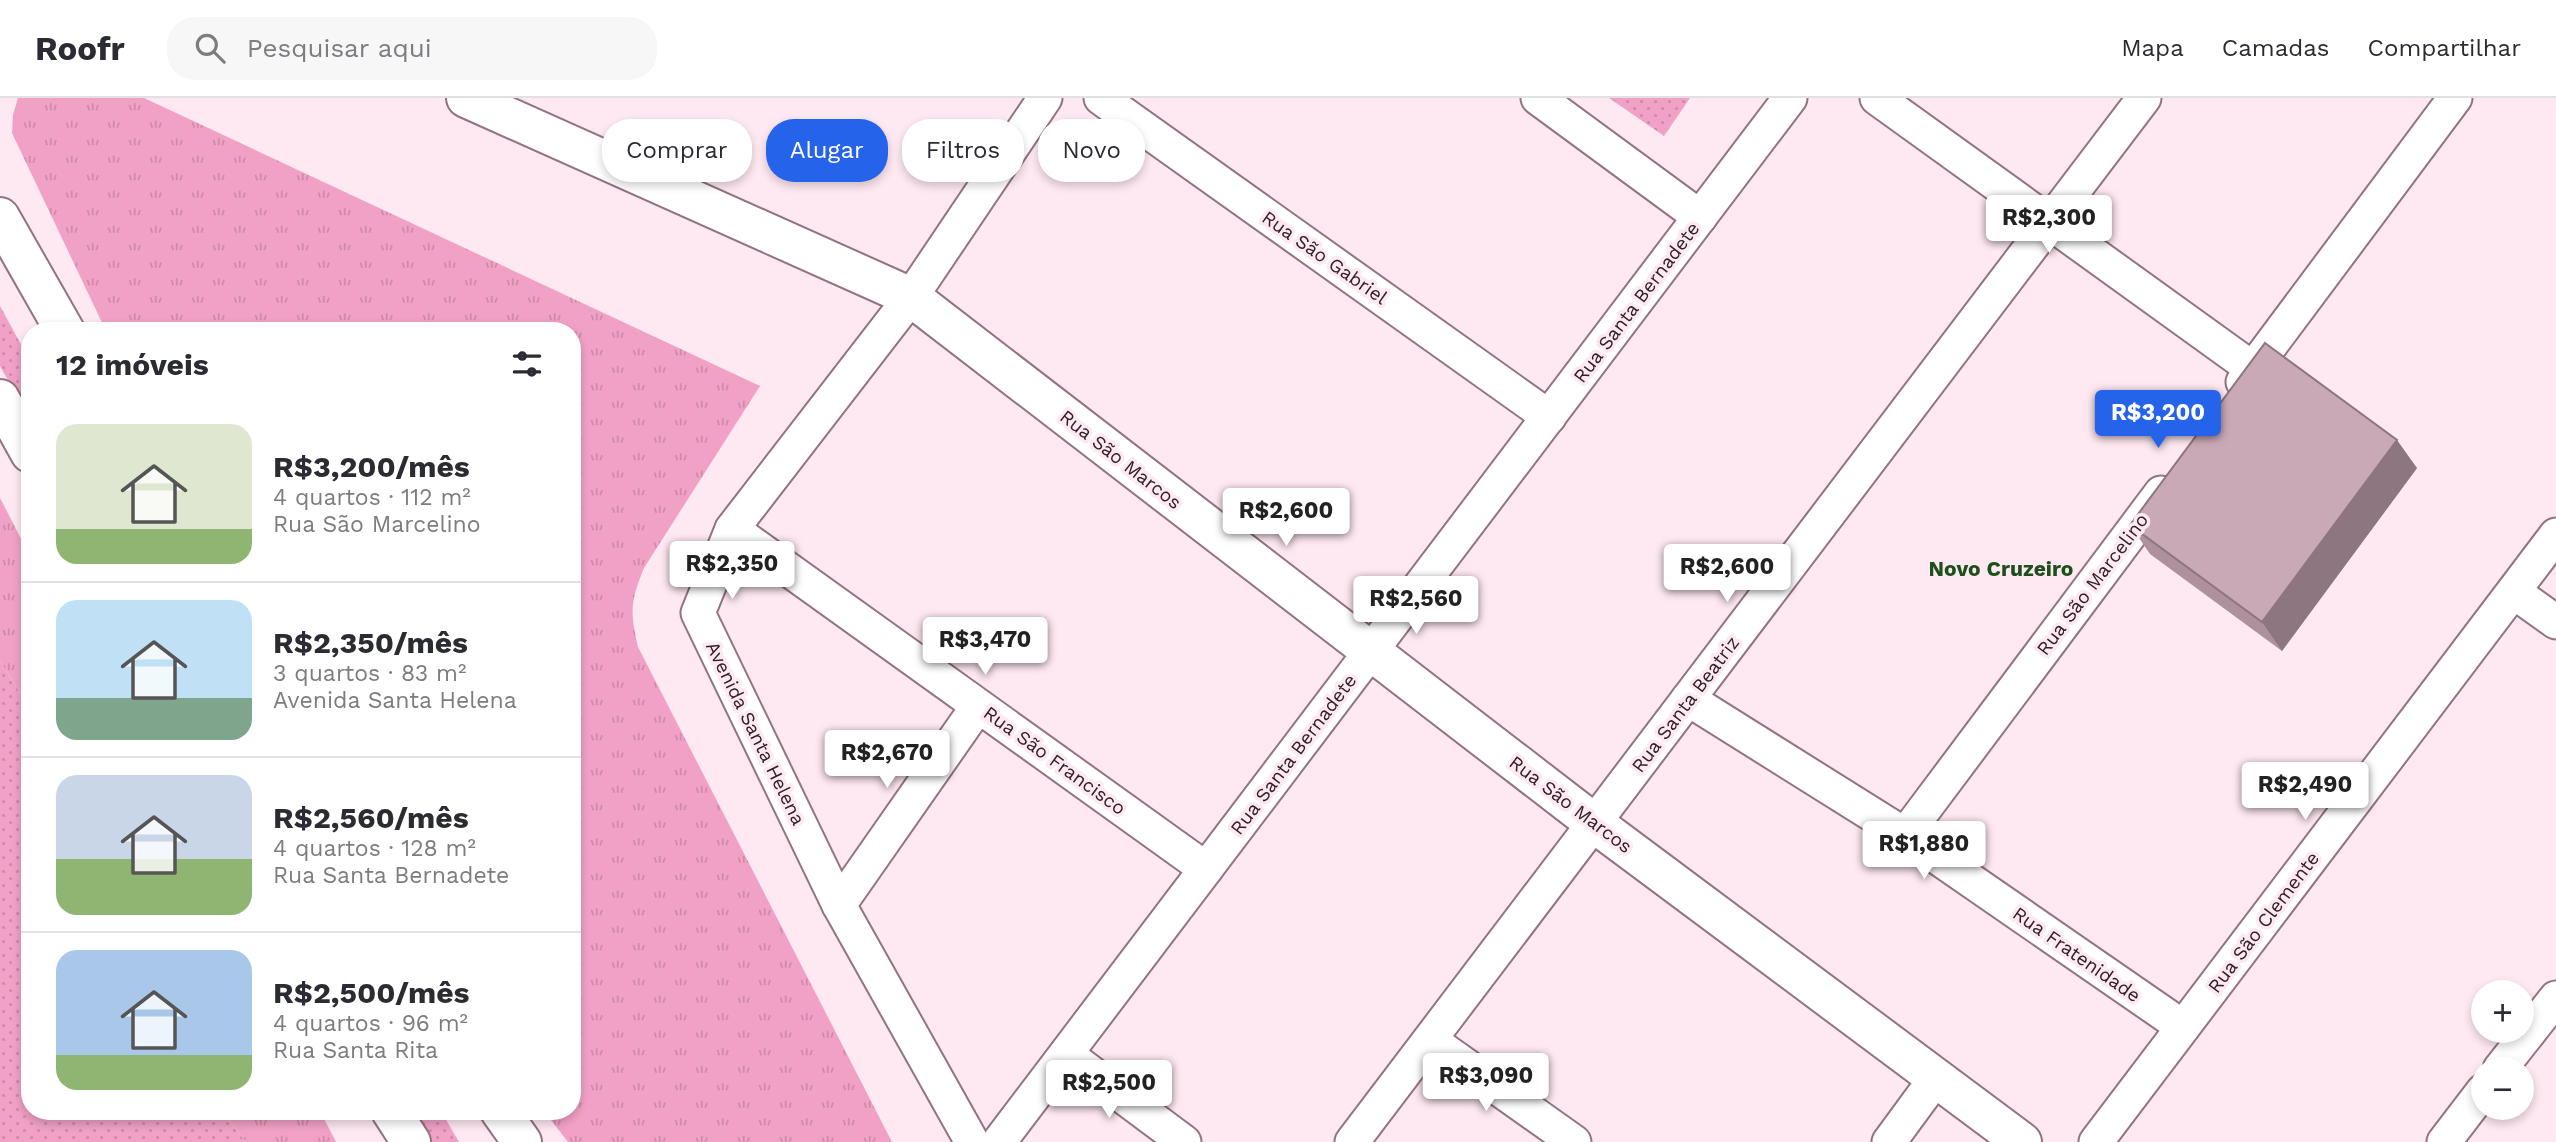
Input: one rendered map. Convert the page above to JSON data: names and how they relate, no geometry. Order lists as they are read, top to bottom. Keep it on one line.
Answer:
{"streets":{"street":["Rua São Gabriel","Rua Santa Bernadete","Rua São Marcos","Rua São Marcelino","Rua Santa Beatriz","Avenida Santa Helena","Rua São Francisco","Rua São Clemente","Rua Fratenidade"]},"crossings":[["Rua São Gabriel","Rua Santa Bernadete"],["Rua Santa Bernadete","Rua São Marcos"],["Rua Santa Bernadete","Rua São Francisco"],["Rua São Marcos","Rua Santa Beatriz"],["Rua São Marcos","Avenida Santa Helena"],["Rua São Marcelino","Rua Fratenidade"],["Rua Santa Beatriz","Rua Fratenidade"],["Avenida Santa Helena","Rua São Francisco"],["Rua São Clemente","Rua Fratenidade"]],"districts":["Novo Cruzeiro"],"page":{"header":"Roofr","search":"Pesquisar aqui","nav":["Mapa","Camadas","Compartilhar"],"chip":["Comprar","Alugar","Filtros","Novo"],"price":["R$2,300","R$3,200","R$2,600","R$2,350","R$2,600","R$2,560","R$3,470","R$2,670","R$2,490","R$1,880","R$3,090","R$2,500"],"heading":"12 imóveis","list":[{"name":"R$3,200/mês","note":"4 quartos · 112 m² · Rua São Marcelino"},{"name":"R$2,350/mês","note":"3 quartos · 83 m² · Avenida Santa Helena"},{"name":"R$2,560/mês","note":"4 quartos · 128 m² · Rua Santa Bernadete"},{"name":"R$2,500/mês","note":"4 quartos · 96 m² · Rua Santa Rita"}],"map_buttons":["+","−"]}}
